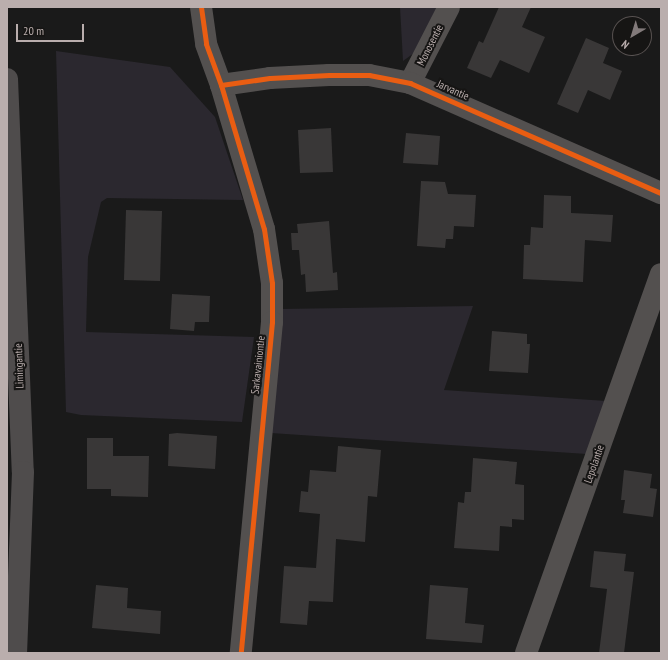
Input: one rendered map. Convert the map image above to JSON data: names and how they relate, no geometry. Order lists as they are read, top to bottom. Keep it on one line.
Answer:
{"streets":{"main road":["Limingantie"],"street":["Monosentie","Jarvantie","Sarkavainiontie","Lepolantie"]},"crossings":[["Monosentie","Jarvantie"],["Jarvantie","Sarkavainiontie"]],"scale_bar":"20 m","north":"bottom left"}
